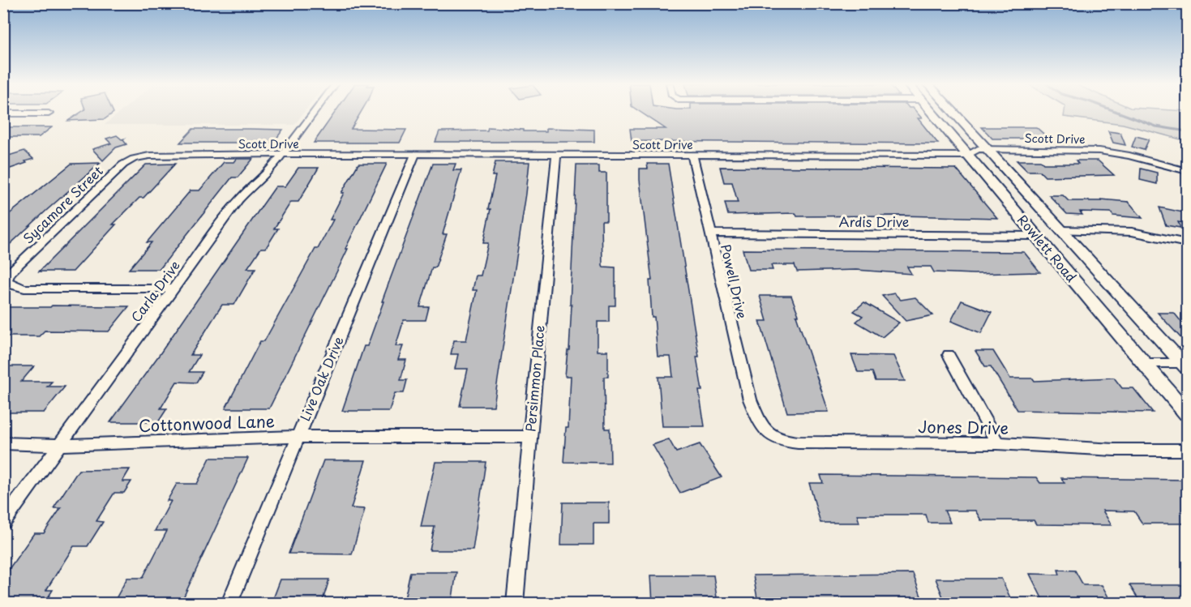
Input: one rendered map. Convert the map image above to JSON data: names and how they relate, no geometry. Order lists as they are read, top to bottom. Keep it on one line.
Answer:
{"streets":{"main road":["Rowlett Road"],"street":["Scott Drive","Sycamore Street","Ardis Drive","Powell Drive","Carla Drive","Live Oak Drive","Persimmon Place","Cottonwood Lane","Jones Drive"]},"crossings":[["Scott Drive","Sycamore Street"],["Scott Drive","Rowlett Road"],["Scott Drive","Powell Drive"],["Scott Drive","Carla Drive"],["Scott Drive","Live Oak Drive"],["Scott Drive","Persimmon Place"],["Sycamore Street","Carla Drive"],["Ardis Drive","Rowlett Road"],["Ardis Drive","Powell Drive"],["Powell Drive","Jones Drive"],["Carla Drive","Cottonwood Lane"],["Live Oak Drive","Cottonwood Lane"],["Persimmon Place","Cottonwood Lane"]]}
